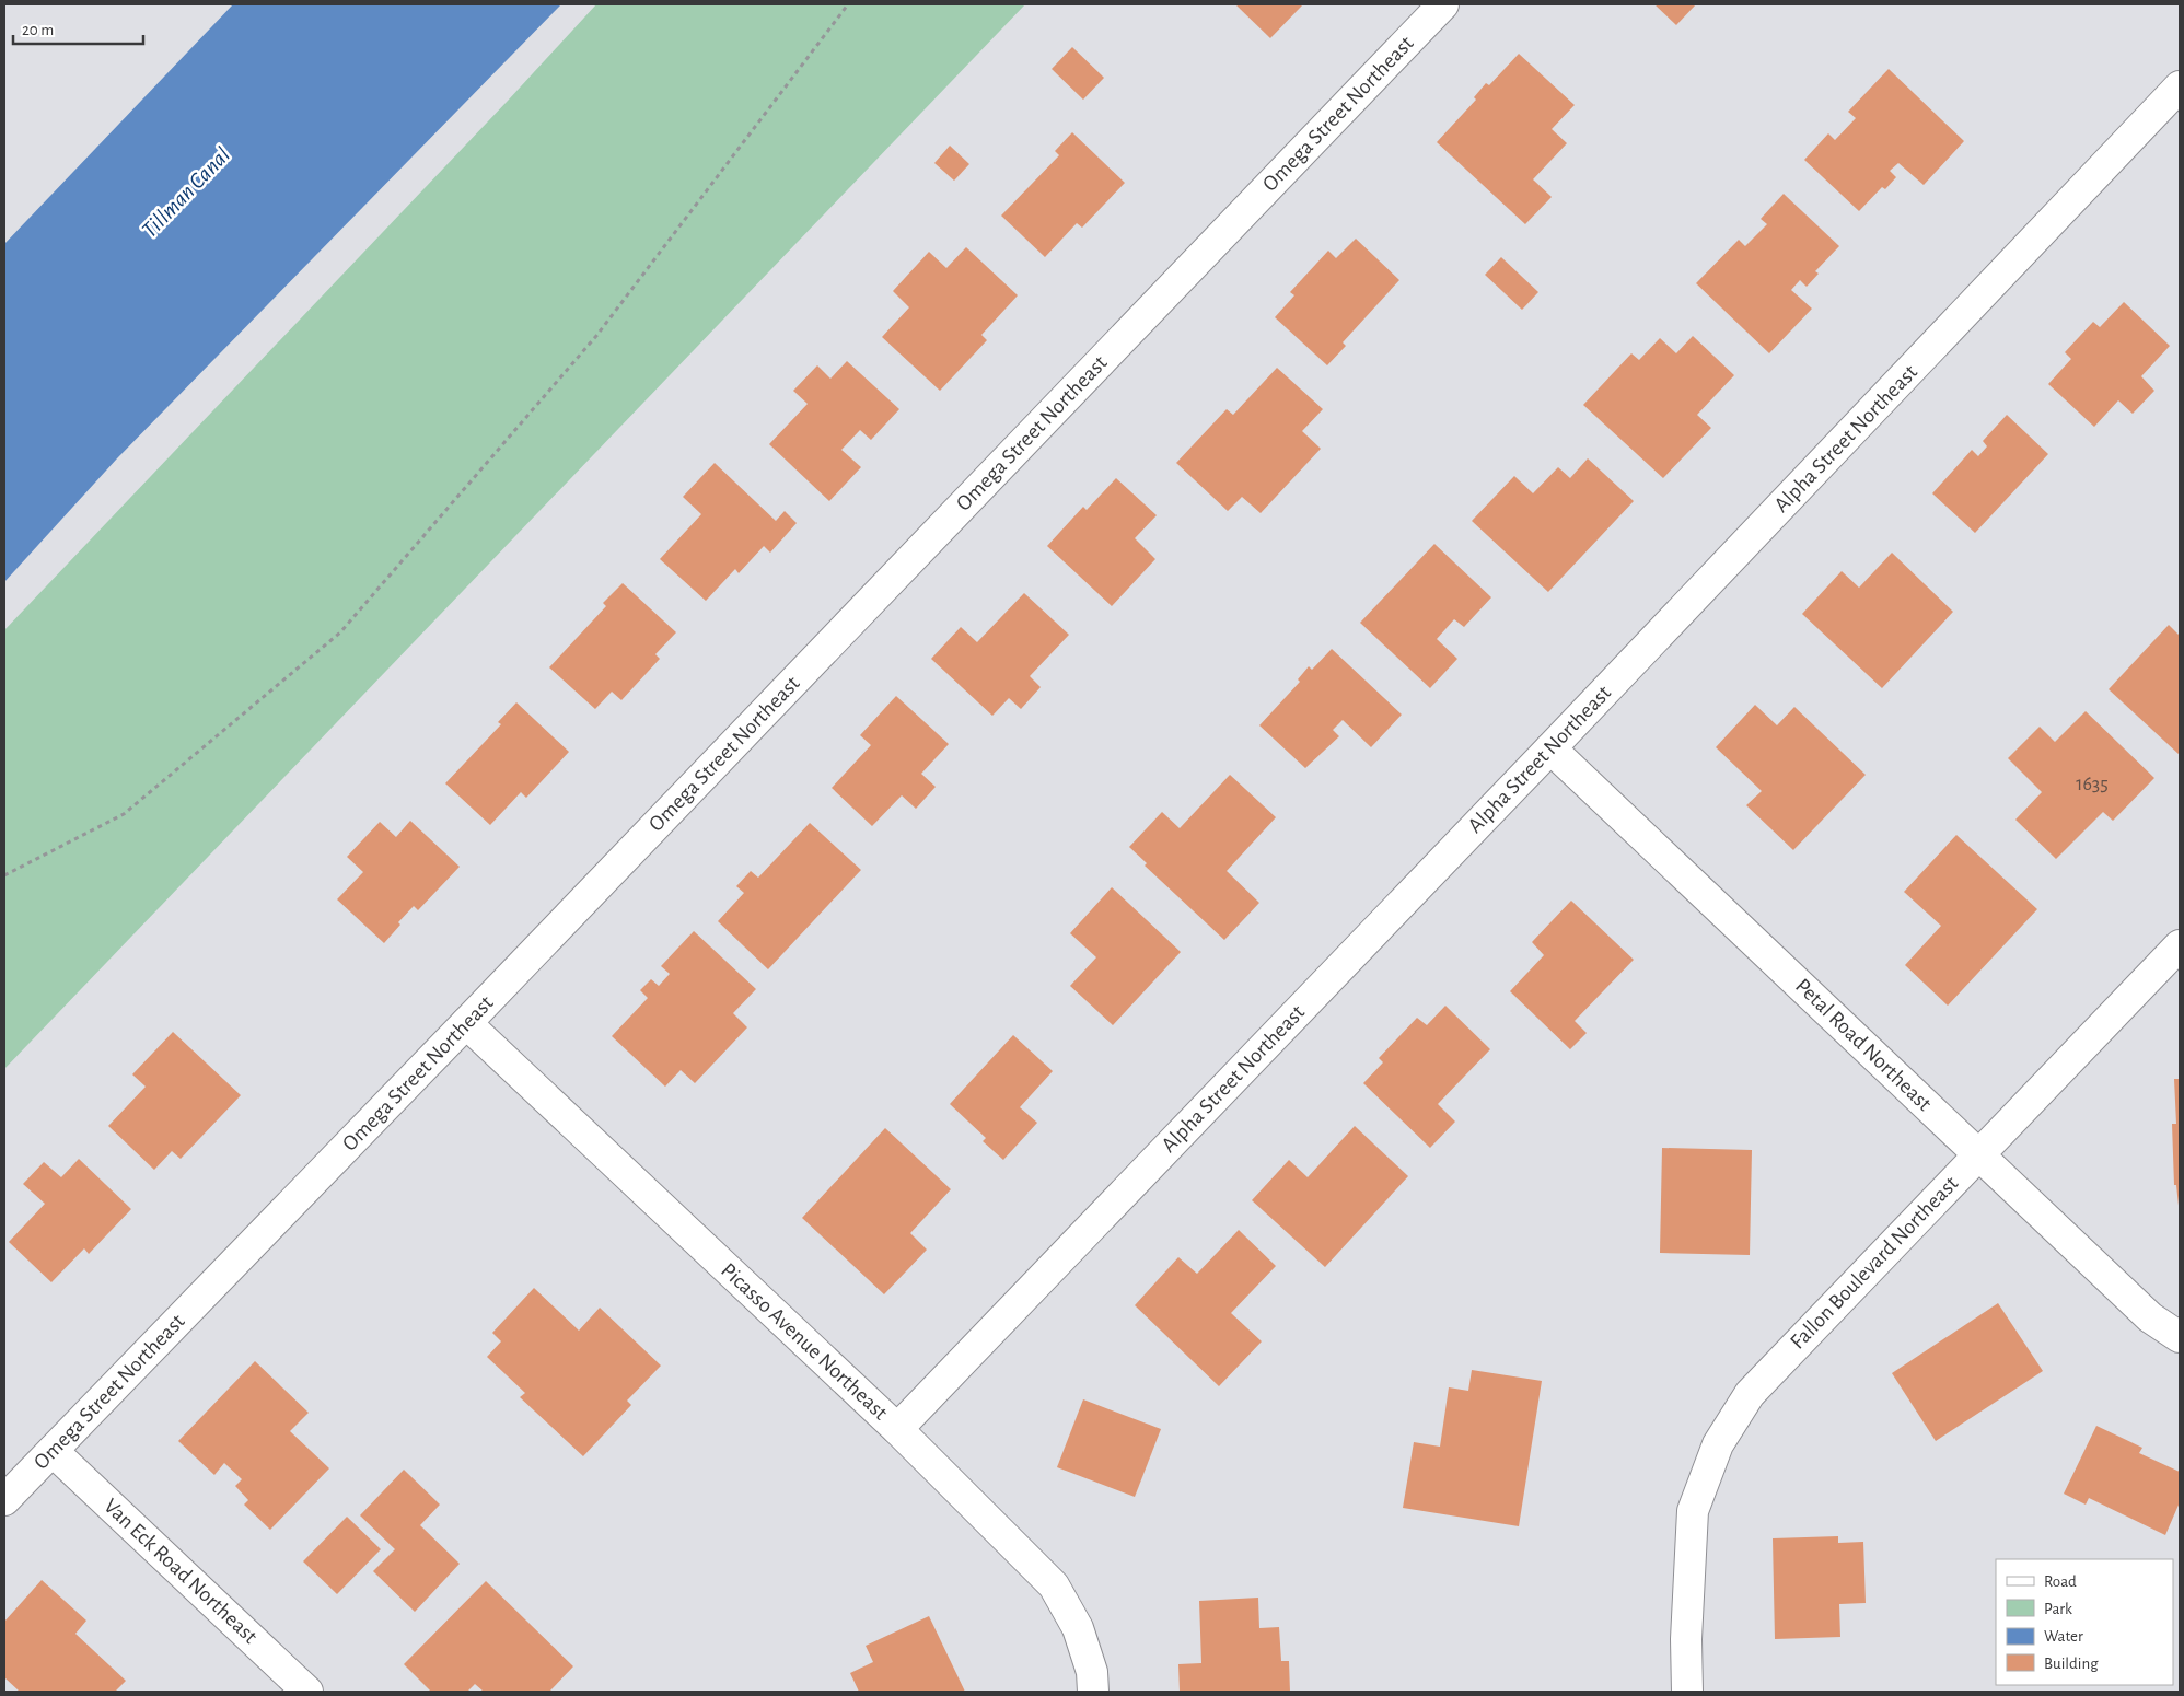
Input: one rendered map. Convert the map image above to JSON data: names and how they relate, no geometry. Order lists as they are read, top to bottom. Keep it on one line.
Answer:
{"streets":{"street":["Omega Street Northeast","Alpha Street Northeast","Petal Road Northeast","Fallon Boulevard Northeast","Picasso Avenue Northeast","Van Eck Road Northeast"]},"crossings":[["Omega Street Northeast","Picasso Avenue Northeast"],["Omega Street Northeast","Van Eck Road Northeast"],["Alpha Street Northeast","Petal Road Northeast"],["Alpha Street Northeast","Picasso Avenue Northeast"],["Petal Road Northeast","Fallon Boulevard Northeast"]],"water":["Tillman Canal"],"house_numbers":["1635"],"legend":["Road","Park","Water","Building"],"scale_bar":"20 m"}
